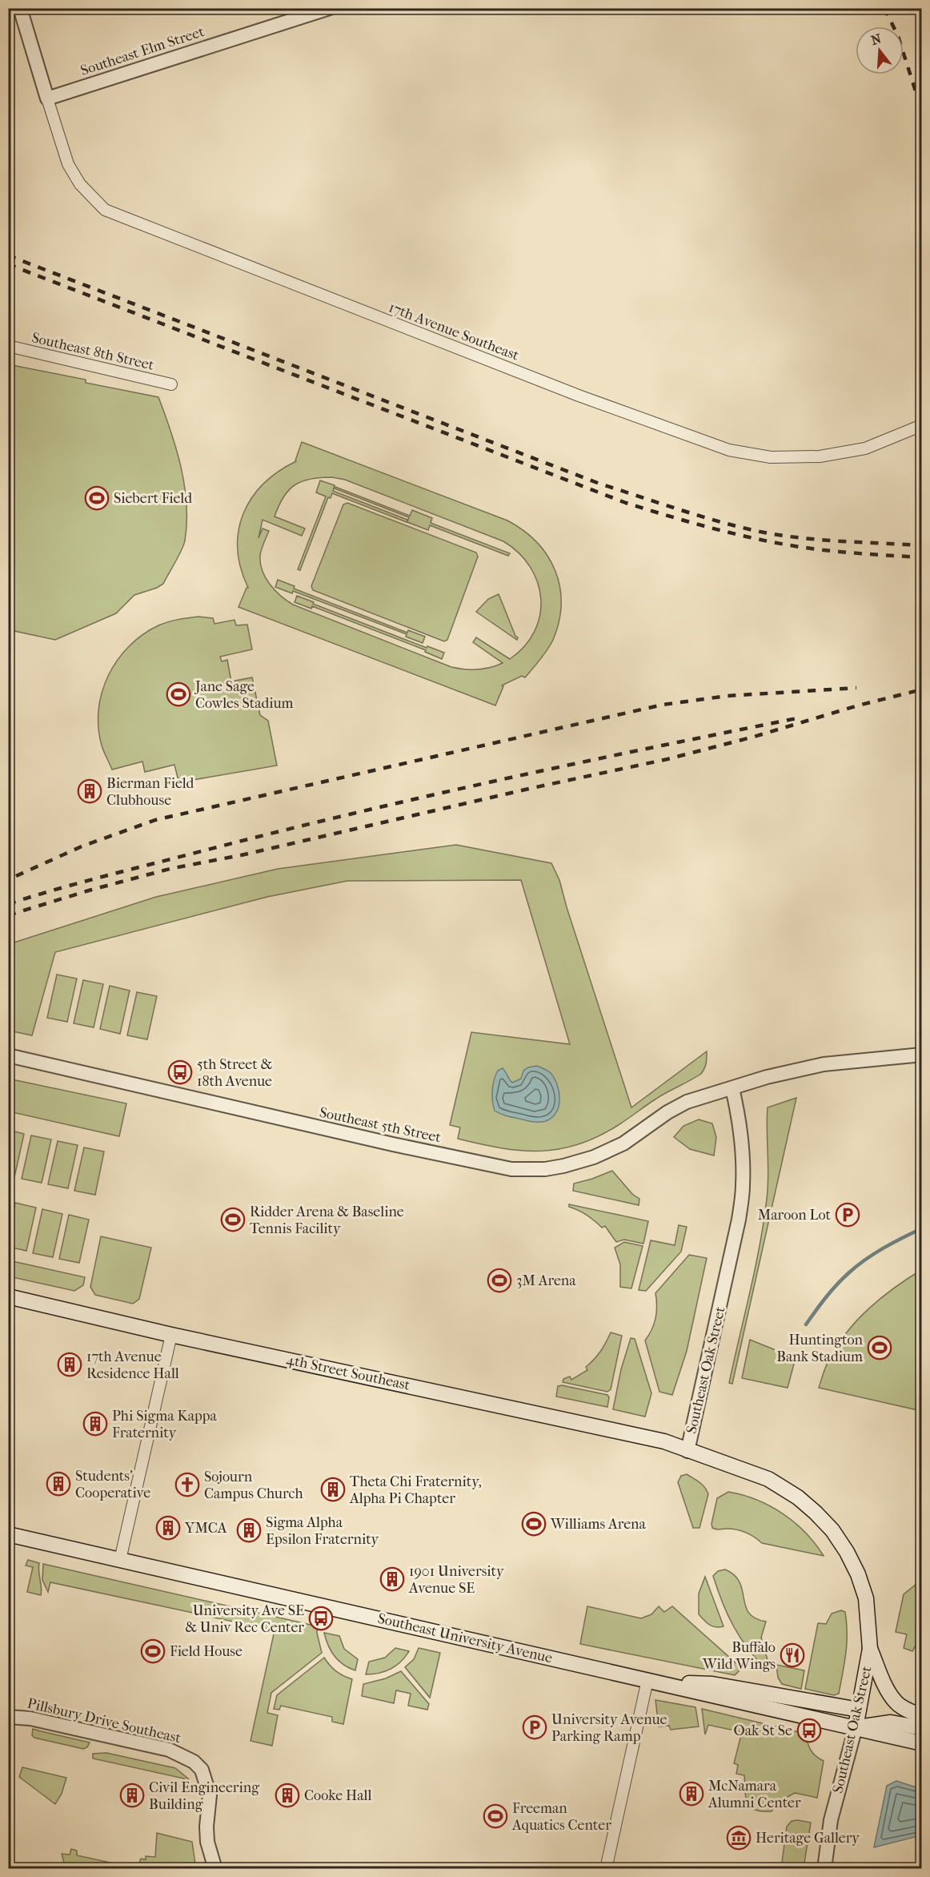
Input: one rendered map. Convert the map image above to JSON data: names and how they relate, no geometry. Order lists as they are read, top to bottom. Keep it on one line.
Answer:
{"streets":{"main road":["Southeast Oak Street","4th Street Southeast","Southeast University Avenue"],"street":["Southeast Elm Street","17th Avenue Southeast","Southeast 8th Street","Southeast 5th Street","Pillsbury Drive Southeast"]},"crossings":[["Southeast Elm Street","17th Avenue Southeast"],["Southeast 5th Street","Southeast Oak Street"],["Southeast Oak Street","4th Street Southeast"],["Southeast Oak Street","Southeast University Avenue"]],"places":{"sports":["Siebert Field","Jane Sage Cowles Stadium","Ridder Arena & Baseline Tennis Facility","3M Arena","Huntington Bank Stadium","Williams Arena","Field House","Freeman Aquatics Center"],"building":["Bierman Field Clubhouse","17th Avenue Residence Hall","Phi Sigma Kappa Fraternity","Students' Cooperative","Theta Chi Fraternity, Alpha Pi Chapter","YMCA","Sigma Alpha Epsilon Fraternity","1901 University Avenue SE","McNamara Alumni Center","Civil Engineering Building","Cooke Hall"],"bus stop":["5th Street & 18th Avenue","University Ave SE & Univ Rec Center","Oak St Se"],"parking":["Maroon Lot","University Avenue Parking Ramp"],"church":["Sojourn Campus Church"],"restaurant":["Buffalo Wild Wings"],"museum":["Heritage Gallery"]},"north":"top"}
